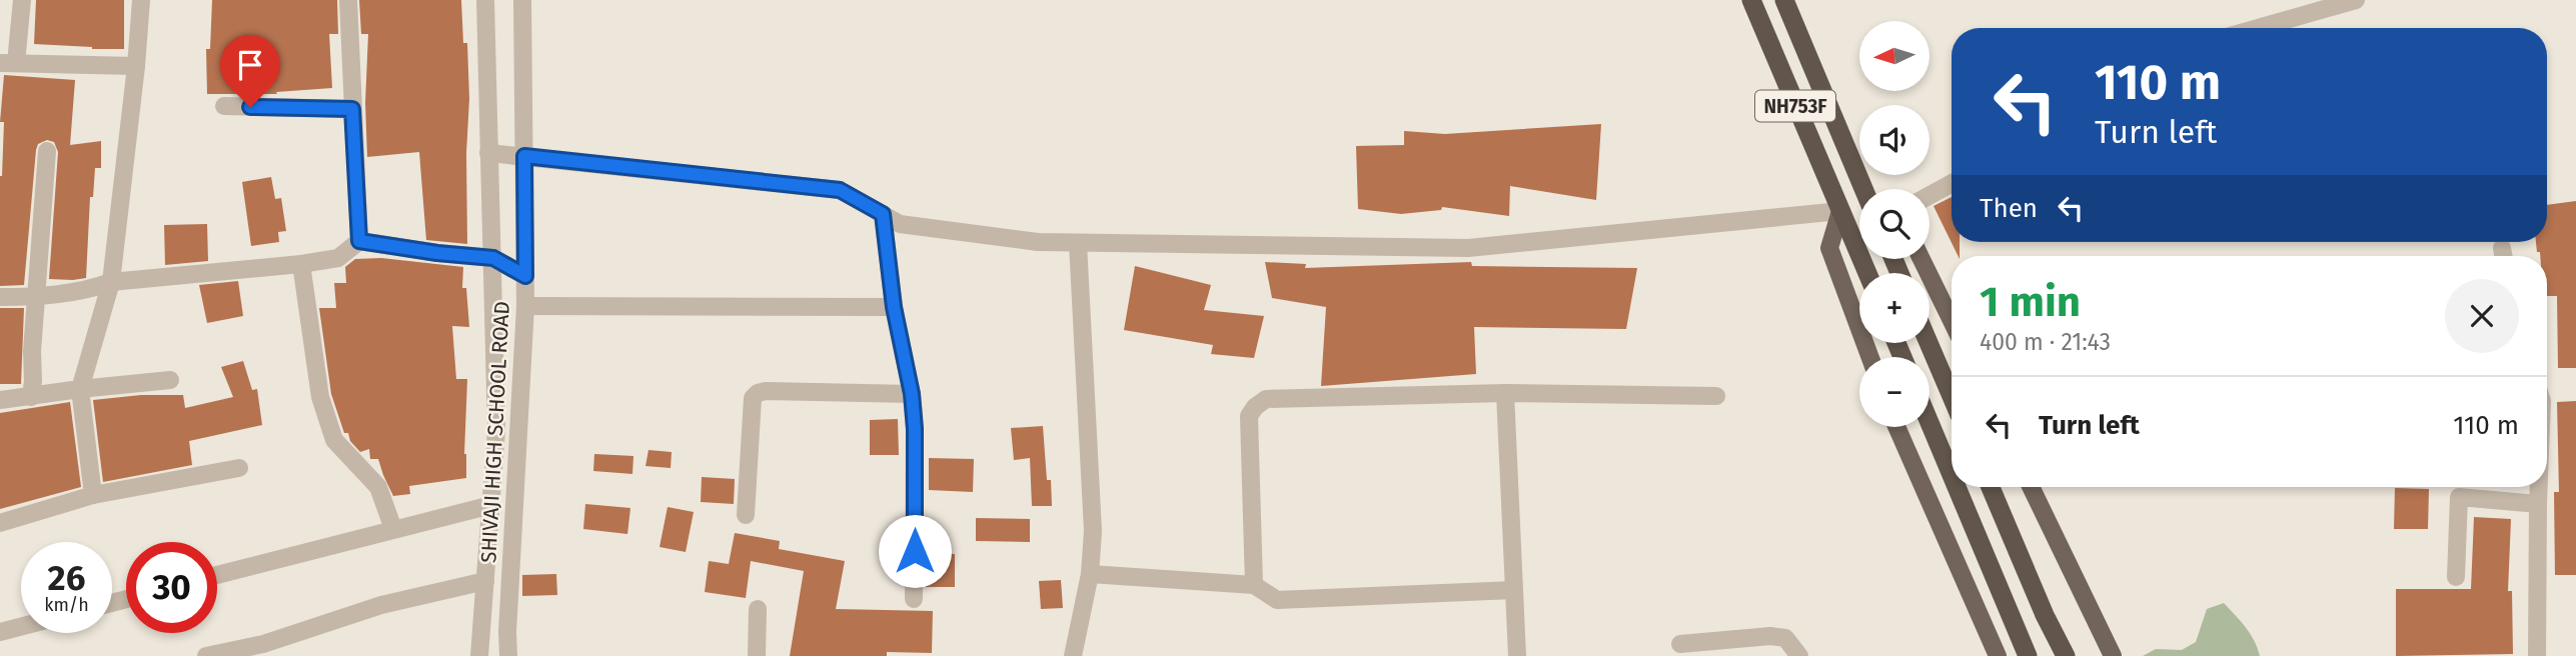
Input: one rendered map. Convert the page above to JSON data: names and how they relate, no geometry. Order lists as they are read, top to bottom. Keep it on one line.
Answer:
{"streets":{"highway":["NH753F"],"street":["SHIVAJI HIGH SCHOOL ROAD"]},"north":"left","page":{"map_buttons":["+","−"],"turn":["110 m","Turn left"],"then":"Then","heading":["1 min","400 m · 21:43"],"list":[{"name":"Turn left","value":"110 m"}],"speed":"26 km/h","limit":"30"}}
